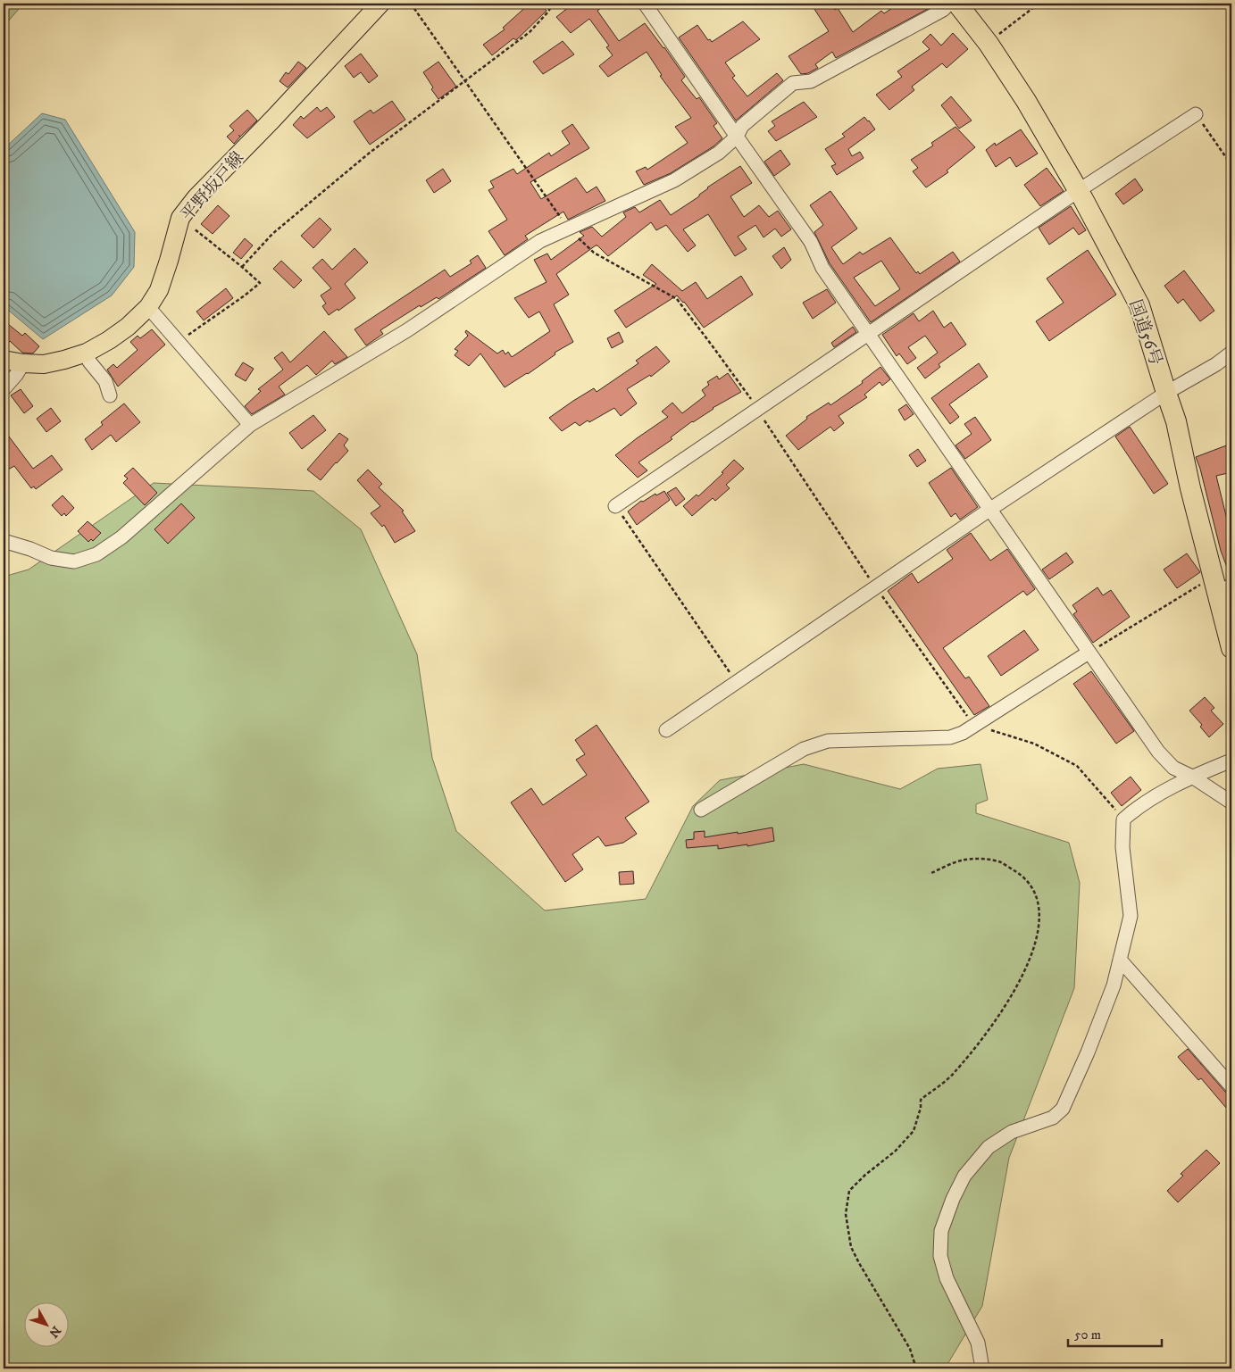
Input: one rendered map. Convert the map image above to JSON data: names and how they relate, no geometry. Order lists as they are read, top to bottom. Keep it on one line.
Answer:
{"streets":{"highway":["国道56号"],"main road":["平野坂戸線"]},"scale_bar":"50 m","north":"bottom right"}
